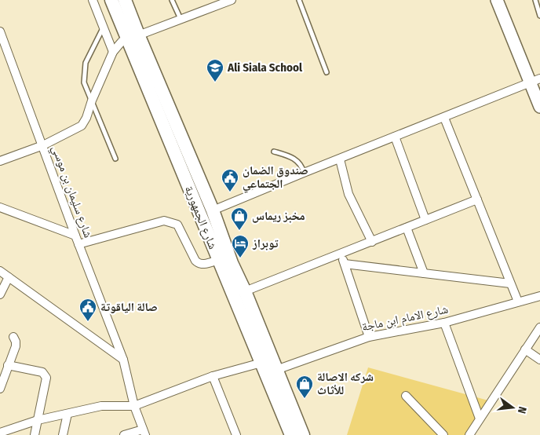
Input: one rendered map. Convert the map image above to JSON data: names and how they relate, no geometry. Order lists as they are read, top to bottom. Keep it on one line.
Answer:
{"streets":{"main road":["شارع الجمهورية"],"street":["شارع سليمان بن موسي","شارع الامام ابن ماجة"]},"crossings":[["شارع الجمهورية","شارع الامام ابن ماجة"]],"places":{"school or university":["Ali Siala School"],"public building":["صندوق الضمان الجتماعي","صالة الياقوتة"],"shop":["مخبز ريماس","شركه الاصالة للأثاث"],"hotel":["توبراز"]},"north":"right"}
